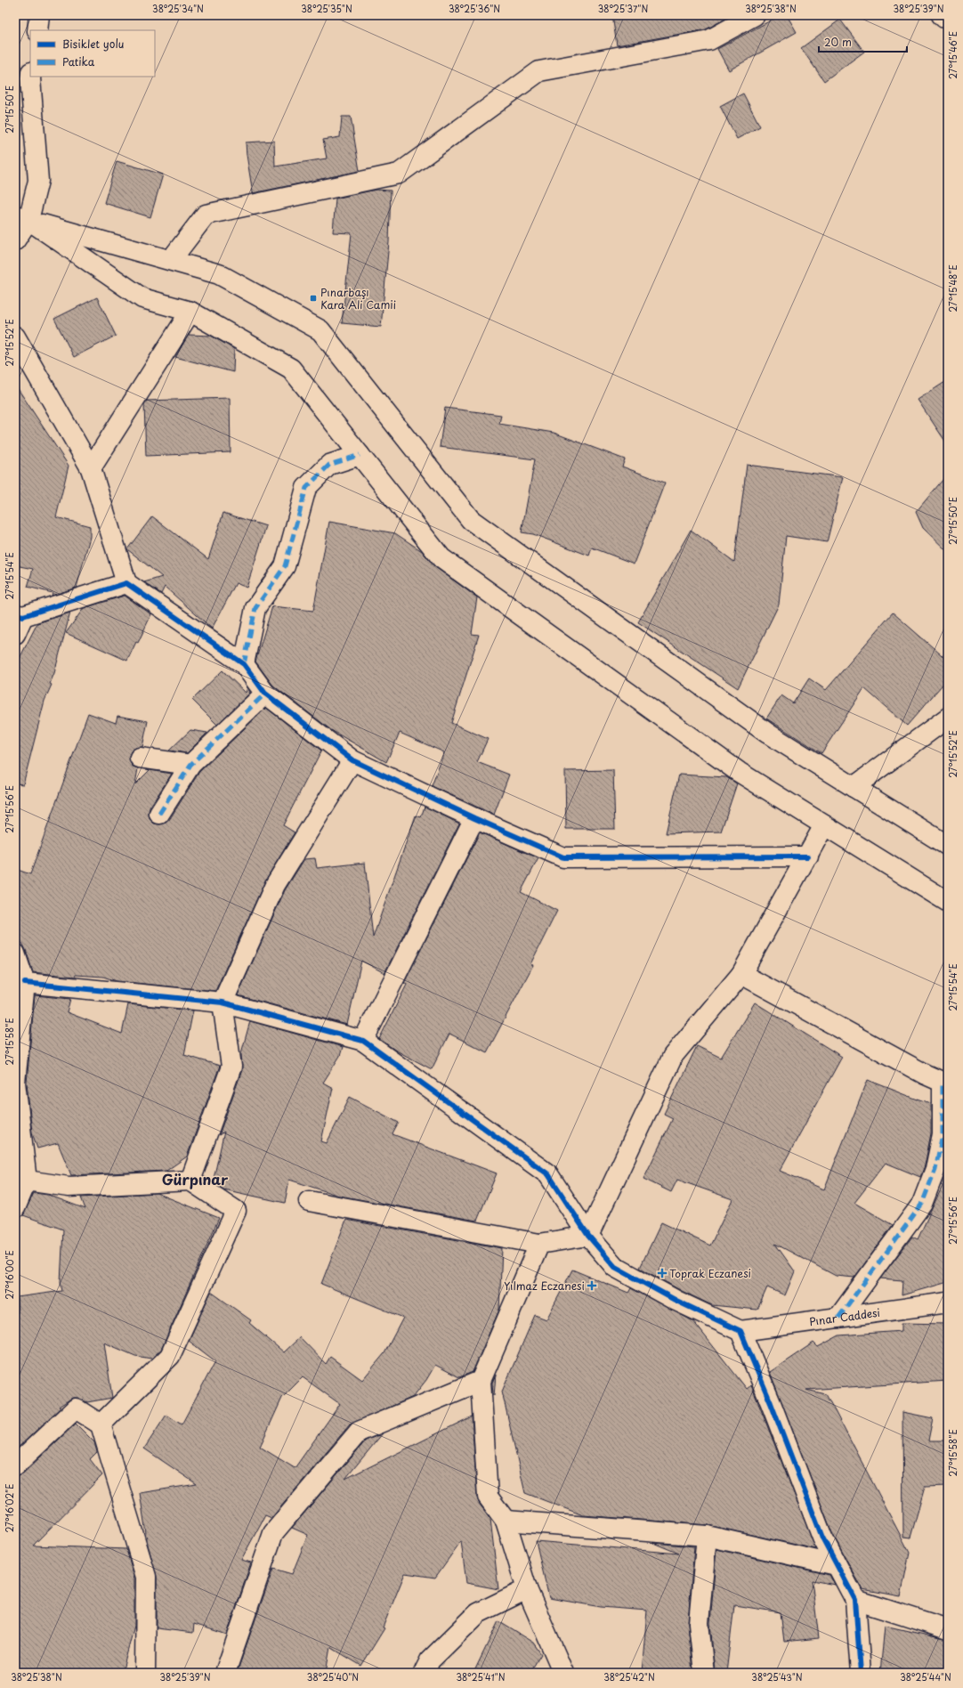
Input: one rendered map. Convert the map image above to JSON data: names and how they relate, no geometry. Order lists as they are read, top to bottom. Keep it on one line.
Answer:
{"streets":{"street":["Pınar Caddesi"]},"districts":["Gürpınar"],"places":{"transit":["Pınarbaşı Kara Ali Camii"],"health":["Toprak Eczanesi","Yılmaz Eczanesi"]},"legend":["Bisiklet yolu","Patika"],"scale_bar":"20 m","coordinates":["38°25'34\"N","38°25'35\"N","38°25'36\"N","38°25'37\"N","38°25'38\"N","38°25'39\"N","27°15'46\"E","27°15'50\"E","27°15'48\"E","27°15'52\"E","27°15'54\"E","27°15'56\"E","27°15'58\"E","27°16'00\"E","27°16'02\"E","38°25'40\"N","38°25'41\"N","38°25'42\"N","38°25'43\"N","38°25'44\"N"]}
